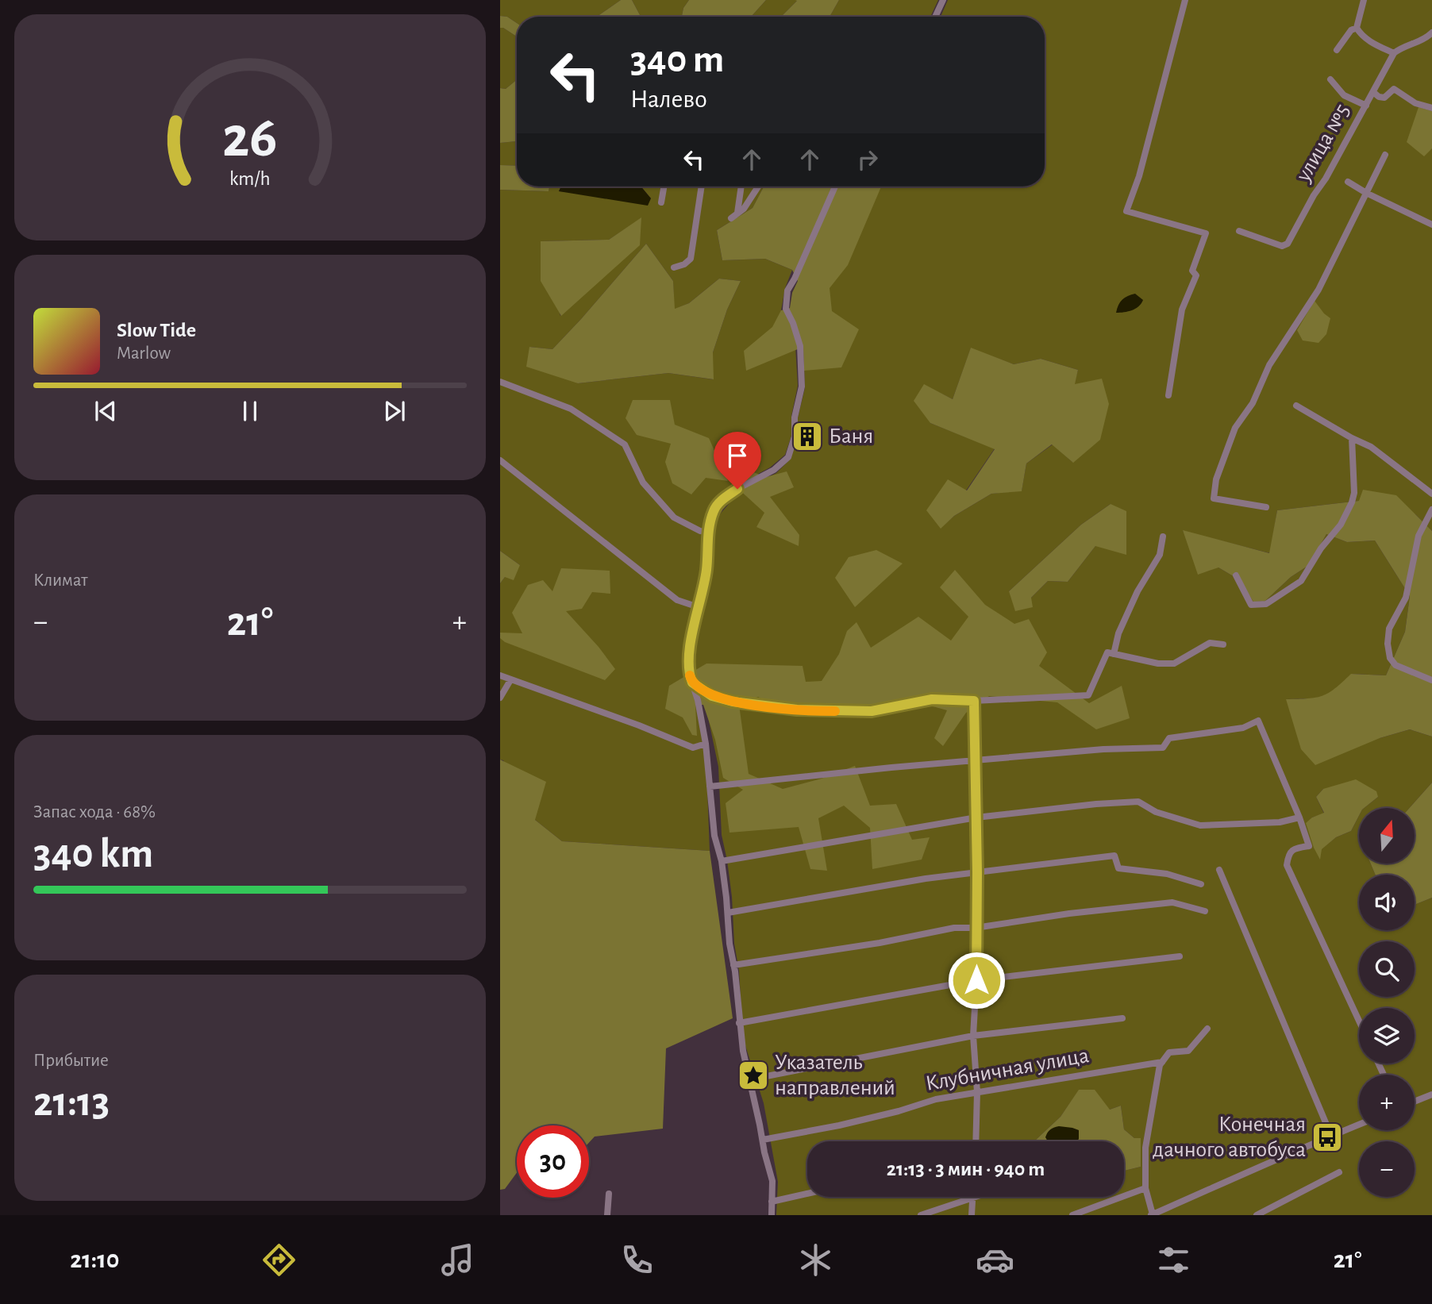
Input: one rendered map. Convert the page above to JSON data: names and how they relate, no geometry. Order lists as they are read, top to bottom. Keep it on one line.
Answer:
{"streets":{"street":["улица №5","Клубничная улица"]},"places":{"building":["Баня"],"place":["Указатель направлений"],"bus stop":["Конечная дачного автобуса"]},"north":"top","page":{"turn":["340 m","Налево"],"song":["Slow Tide","Marlow"],"tile":["Климат",["Запас хода · 68%","340 km"],["Прибытие","21:13"]],"heat":["−","21°","+"],"map_buttons":["+","−"],"limit":"30","trip":"21:13 · 3 мин · 940 m","tabs":["21:10","21°"],"gauge":["26","km/h"]}}
